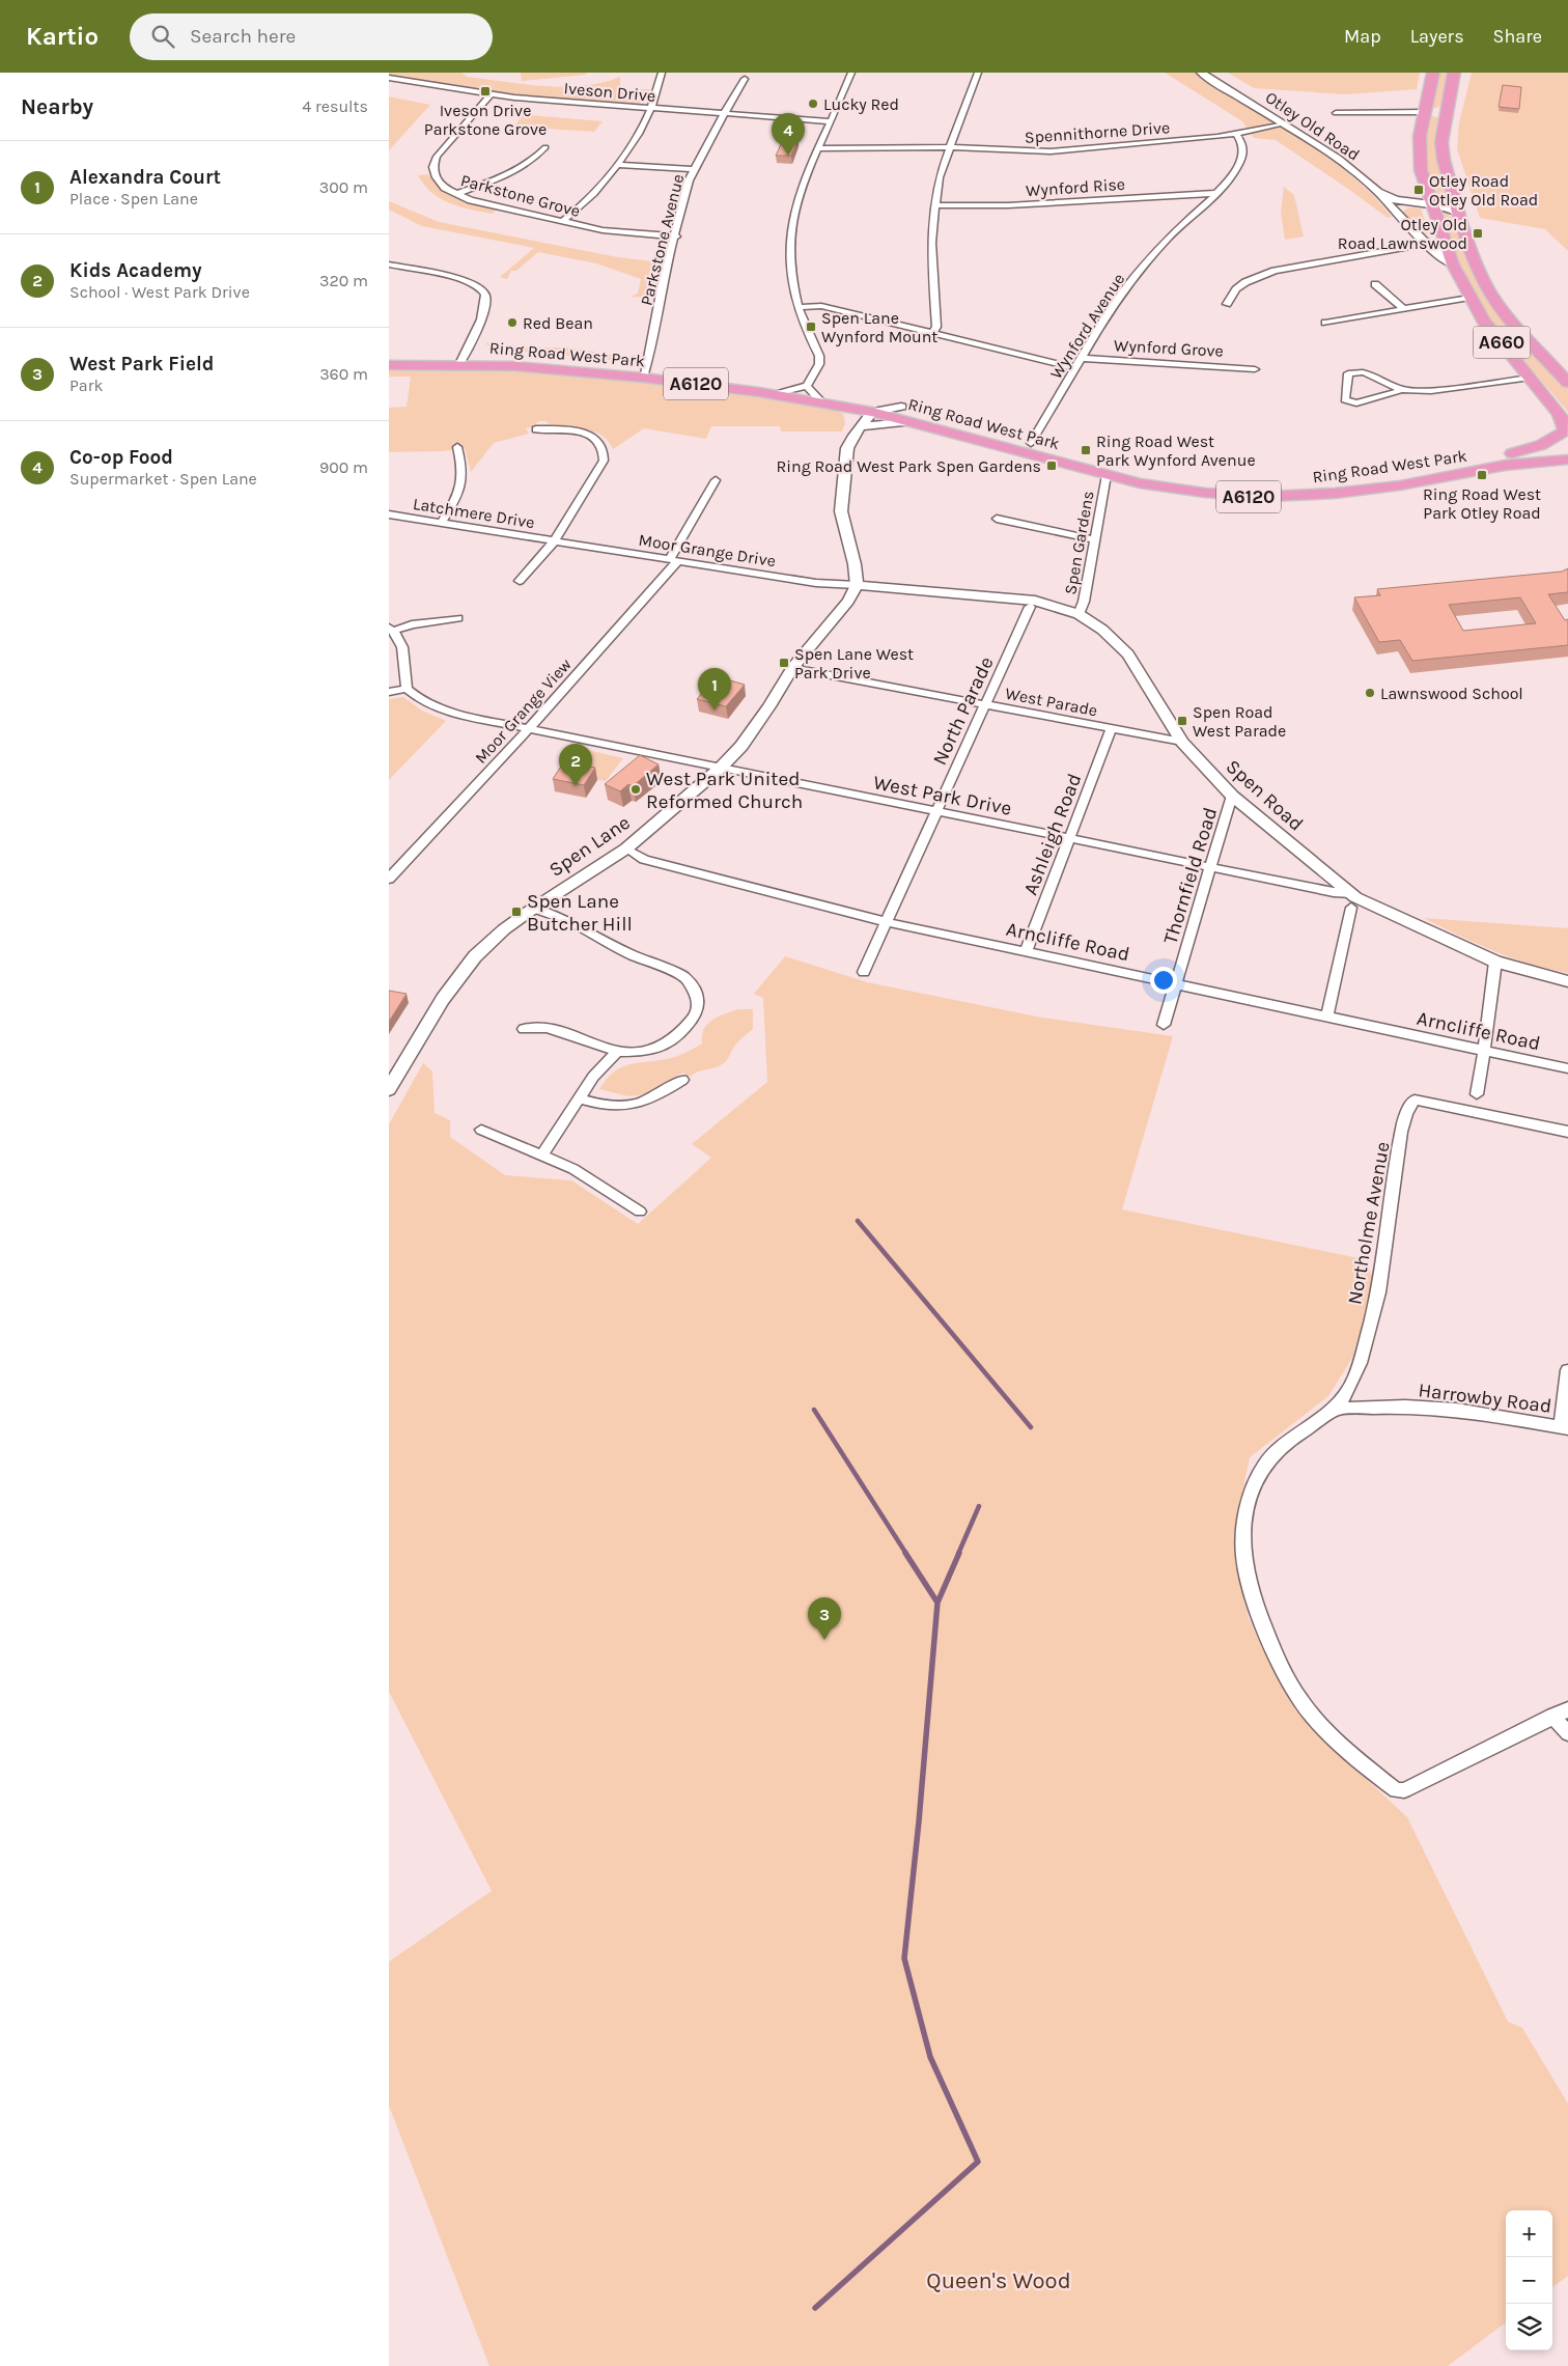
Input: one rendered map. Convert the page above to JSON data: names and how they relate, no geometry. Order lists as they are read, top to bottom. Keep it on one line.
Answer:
{"streets":{"highway":["A660","Ring Road West Park","A6120"],"street":["Iveson Drive","Otley Old Road","Spennithorne Drive","Wynford Rise","Parkstone Grove","Parkstone Avenue","Wynford Avenue","Wynford Grove","Latchmere Drive","Spen Gardens","Moor Grange Drive","West Parade","Moor Grange View","North Parade","West Park Drive","Spen Road","Ashleigh Road","Spen Lane","Thornfield Road","Arncliffe Road","Northolme Avenue","Harrowby Road"]},"crossings":[["Iveson Drive","Parkstone Grove"],["Iveson Drive","Parkstone Avenue"],["Otley Old Road","Spennithorne Drive"],["Otley Old Road","A660"],["Spennithorne Drive","Wynford Avenue"],["Wynford Rise","Wynford Avenue"],["Parkstone Grove","Parkstone Avenue"],["Parkstone Avenue","Ring Road West Park"],["Wynford Avenue","Wynford Grove"],["Wynford Avenue","Ring Road West Park"],["A660","Ring Road West Park"],["Ring Road West Park","Spen Gardens"],["Latchmere Drive","Moor Grange Drive"],["Spen Gardens","Spen Road"],["Moor Grange Drive","Moor Grange View"],["Moor Grange Drive","Spen Road"],["Moor Grange Drive","Spen Lane"],["West Parade","North Parade"],["West Parade","Spen Road"],["West Parade","Ashleigh Road"],["West Parade","Spen Lane"],["Moor Grange View","West Park Drive"],["North Parade","West Park Drive"],["North Parade","Arncliffe Road"],["West Park Drive","Spen Road"],["West Park Drive","Ashleigh Road"],["West Park Drive","Spen Lane"],["West Park Drive","Thornfield Road"],["Spen Road","Spen Lane"],["Spen Road","Thornfield Road"],["Ashleigh Road","Arncliffe Road"],["Spen Lane","Arncliffe Road"],["Thornfield Road","Arncliffe Road"],["Northolme Avenue","Harrowby Road"]],"parks":["Queen's Wood"],"places":{"transit":["Iveson Drive Parkstone Grove","Otley Road Otley Old Road","Otley Old Road Lawnswood","Spen Lane Wynford Mount","Ring Road West Park Wynford Avenue","Ring Road West Park Spen Gardens","Ring Road West Park Otley Road","Spen Lane West Park Drive","Spen Road West Parade","Spen Lane Butcher Hill"],"other":["Lucky Red","Red Bean","Lawnswood School","West Park United Reformed Church"]},"page":{"header":"Kartio","search":"Search here","nav":["Map","Layers","Share"],"heading":["Nearby","4 results"],"pins":["4","1","2","3"],"list":[{"mark":"1","name":"Alexandra Court","note":"Place · Spen Lane","value":"300 m"},{"mark":"2","name":"Kids Academy","note":"School · West Park Drive","value":"320 m"},{"mark":"3","name":"West Park Field","note":"Park","value":"360 m"},{"mark":"4","name":"Co-op Food","note":"Supermarket · Spen Lane","value":"900 m"}],"map_buttons":["+","−"]}}
